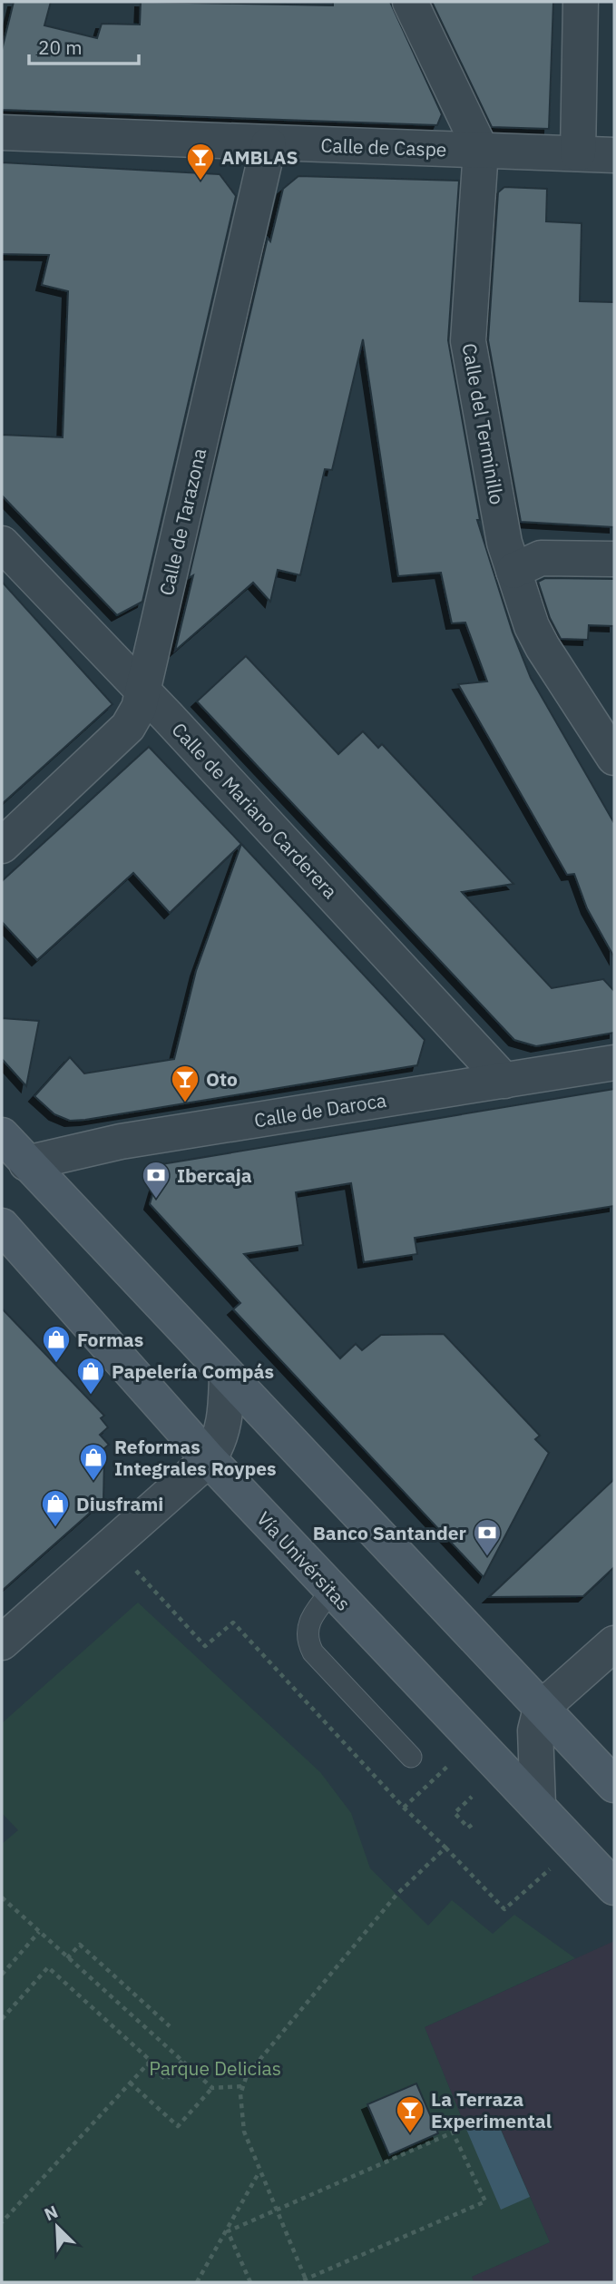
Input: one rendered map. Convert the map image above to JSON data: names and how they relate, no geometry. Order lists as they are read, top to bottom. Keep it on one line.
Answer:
{"streets":{"main road":["Vía Univérsitas"],"street":["Calle de Caspe","Calle del Terminillo","Calle de Tarazona","Calle de Mariano Carderera","Calle de Daroca"]},"crossings":[["Calle de Caspe","Calle del Terminillo"],["Calle de Caspe","Calle de Tarazona"],["Calle de Tarazona","Calle de Mariano Carderera"],["Calle de Mariano Carderera","Calle de Daroca"]],"parks":["Parque Delicias"],"places":{"bar":["AMBLAS","Oto","La Terraza Experimental"],"bank":["Ibercaja","Banco Santander"],"shop":["Formas","Papelería Compás","Reformas Integrales Roypes","Diusframi"]},"scale_bar":"20 m","north":"top left"}
